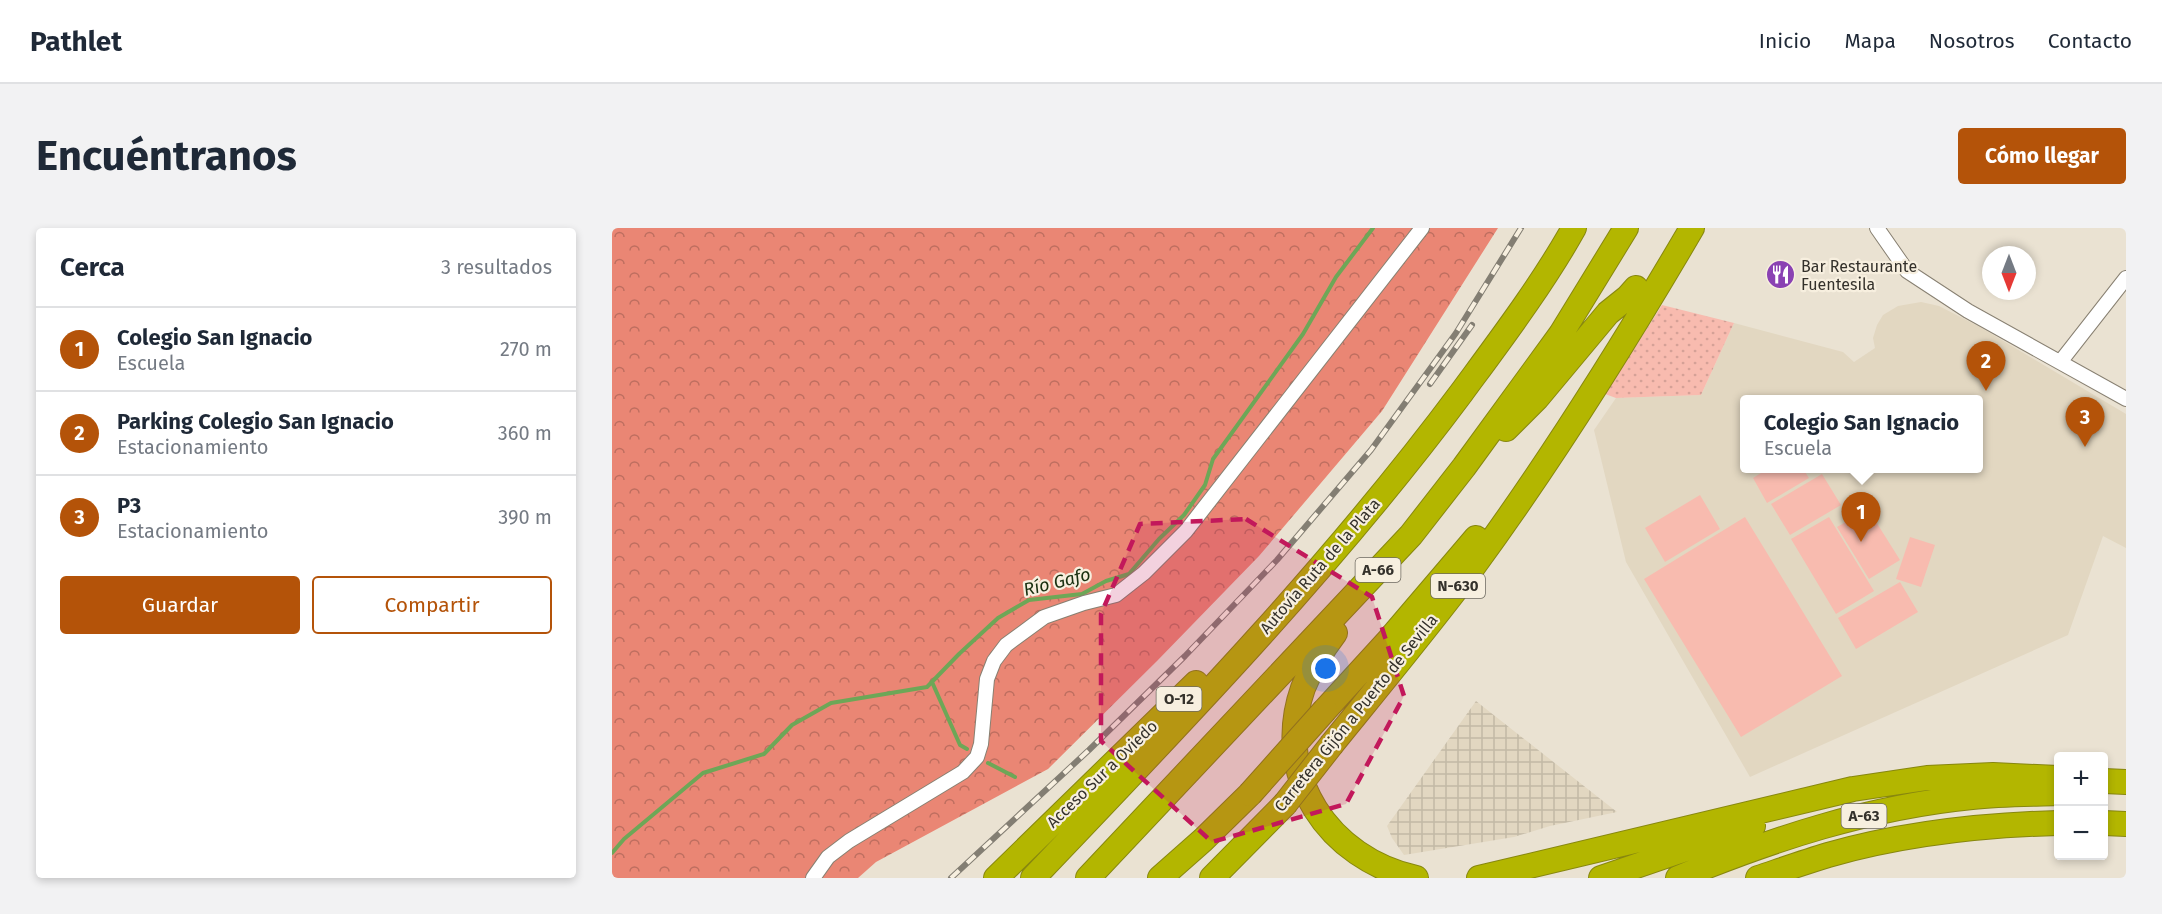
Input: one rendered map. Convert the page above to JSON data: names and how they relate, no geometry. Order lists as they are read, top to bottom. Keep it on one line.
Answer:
{"streets":{"highway":["Autovía Ruta de la Plata","A-66","N-630","O-12","Carretera Gijón a Puerto de Sevilla","Acceso Sur a Oviedo","A-63"]},"crossings":[["Autovía Ruta de la Plata","Acceso Sur a Oviedo"]],"water":["Río Gafo"],"places":{"restaurant":["Bar Restaurante Fuentesila"]},"north":"bottom","page":{"header":"Pathlet","nav":["Inicio","Mapa","Nosotros","Contacto"],"buttons":["Cómo llegar",["Guardar","Compartir"]],"title":"Encuéntranos","heading":["Cerca","3 resultados"],"list":[{"mark":"1","name":"Colegio San Ignacio","note":"Escuela","value":"270 m"},{"mark":"2","name":"Parking Colegio San Ignacio","note":"Estacionamiento","value":"360 m"},{"mark":"3","name":"P3","note":"Estacionamiento","value":"390 m"}],"pins":["2","3","1"],"popup":["Colegio San Ignacio","Escuela"],"map_buttons":["+","−"]}}
